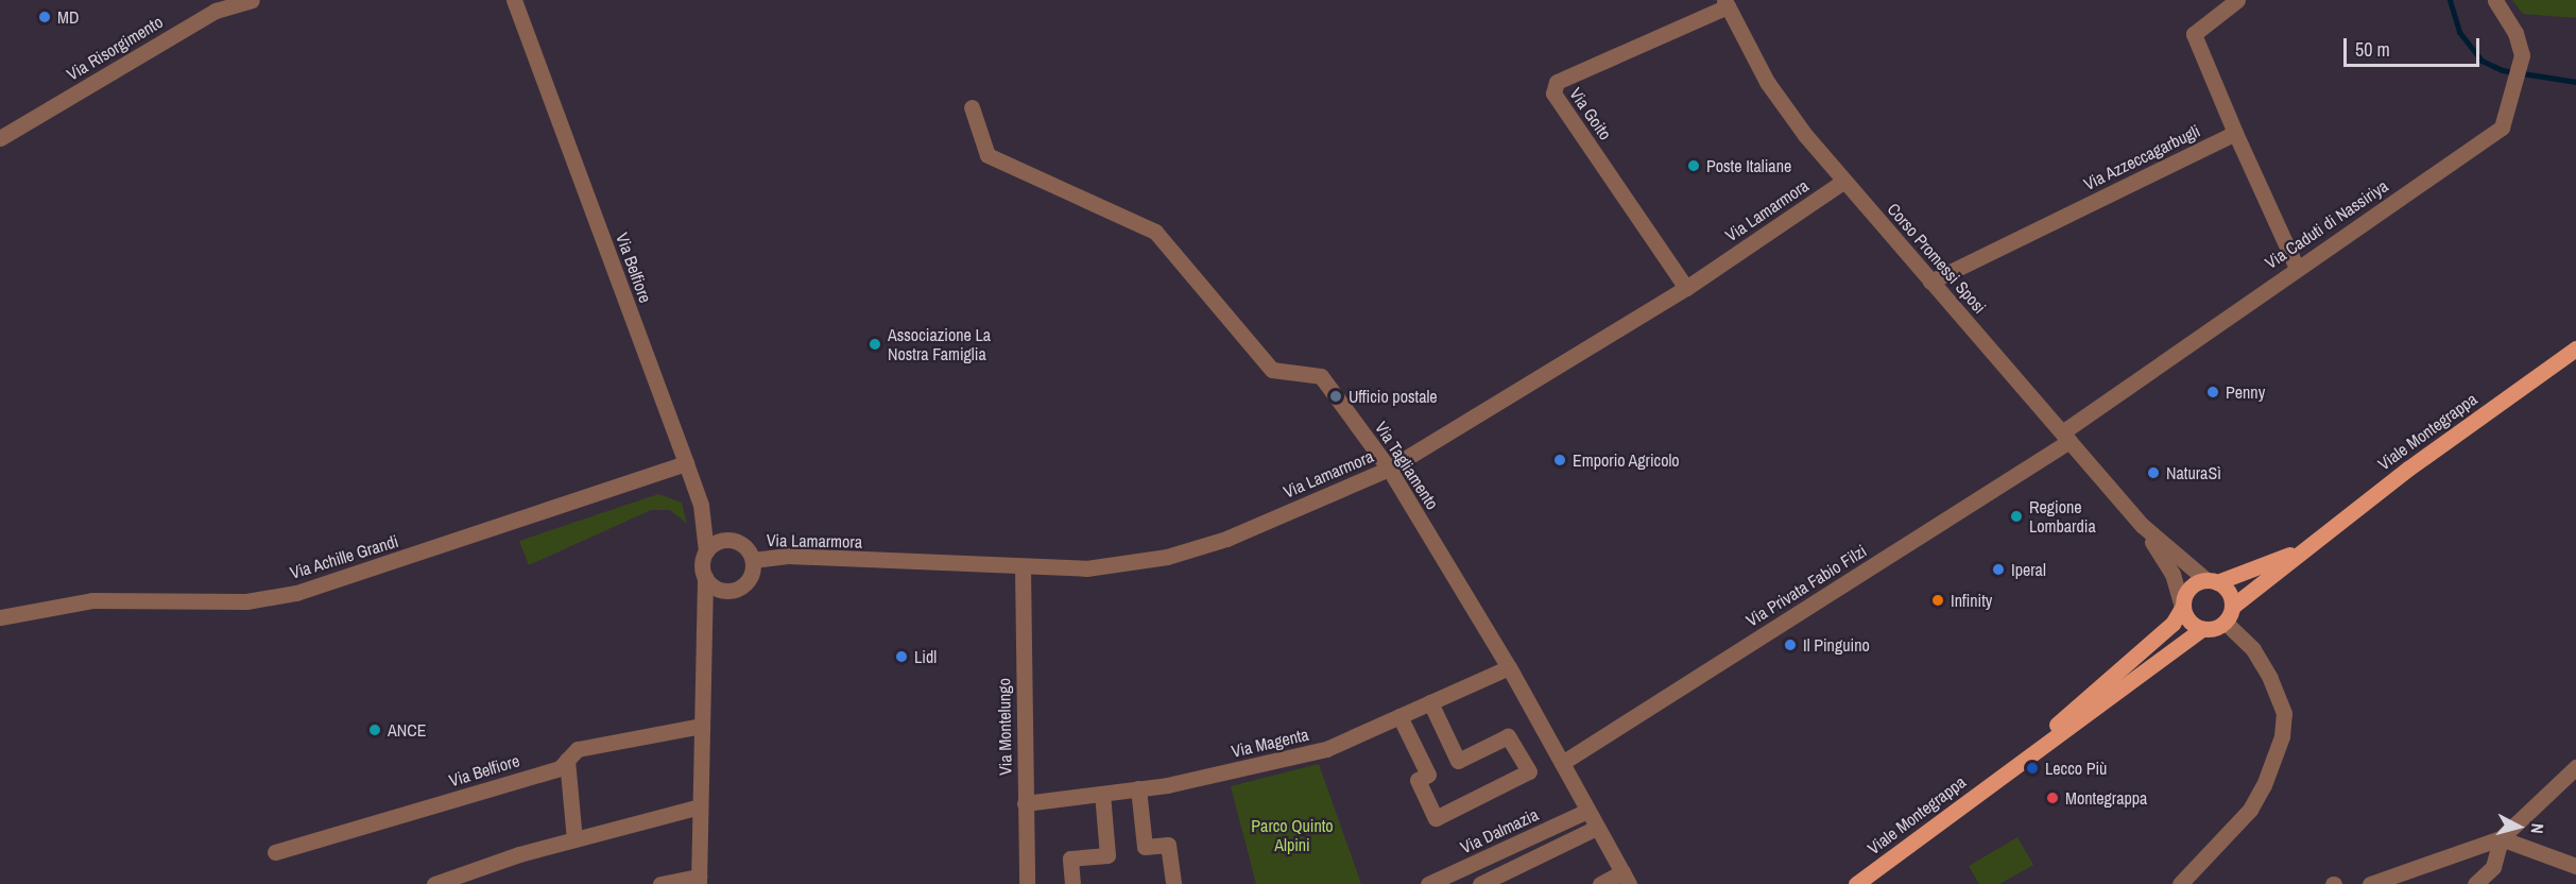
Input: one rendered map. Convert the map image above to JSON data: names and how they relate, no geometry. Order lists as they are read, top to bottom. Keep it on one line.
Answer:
{"streets":{"main road":["Viale Montegrappa"],"street":["Via Risorgimento","Via Goito","Via Azzeccagarbugli","Via Lamarmora","Via Caduti di Nassiriya","Corso Promessi Sposi","Via Belfiore","Via Tagliamento","Via Achille Grandi","Via Privata Fabio Filzi","Via Montelungo","Via Magenta","Via Dalmazia"]},"crossings":[["Via Goito","Via Lamarmora"],["Via Goito","Corso Promessi Sposi"],["Via Azzeccagarbugli","Corso Promessi Sposi"],["Via Lamarmora","Corso Promessi Sposi"],["Via Lamarmora","Via Belfiore"],["Via Lamarmora","Via Tagliamento"],["Via Lamarmora","Via Montelungo"],["Via Caduti di Nassiriya","Corso Promessi Sposi"],["Via Caduti di Nassiriya","Via Privata Fabio Filzi"],["Corso Promessi Sposi","Viale Montegrappa"],["Corso Promessi Sposi","Via Privata Fabio Filzi"],["Via Belfiore","Via Achille Grandi"],["Via Tagliamento","Via Privata Fabio Filzi"],["Via Tagliamento","Via Magenta"],["Via Tagliamento","Via Dalmazia"],["Via Montelungo","Via Magenta"]],"parks":["Parco Quinto Alpini"],"places":["MD","Poste Italiane","Associazione La Nostra Famiglia","Penny","Ufficio postale","Emporio Agricolo","NaturaSì","Regione Lombardia","Iperal","Infinity","Il Pinguino","Lidl","ANCE","Lecco Più","Montegrappa"],"scale_bar":"50 m","north":"right"}
